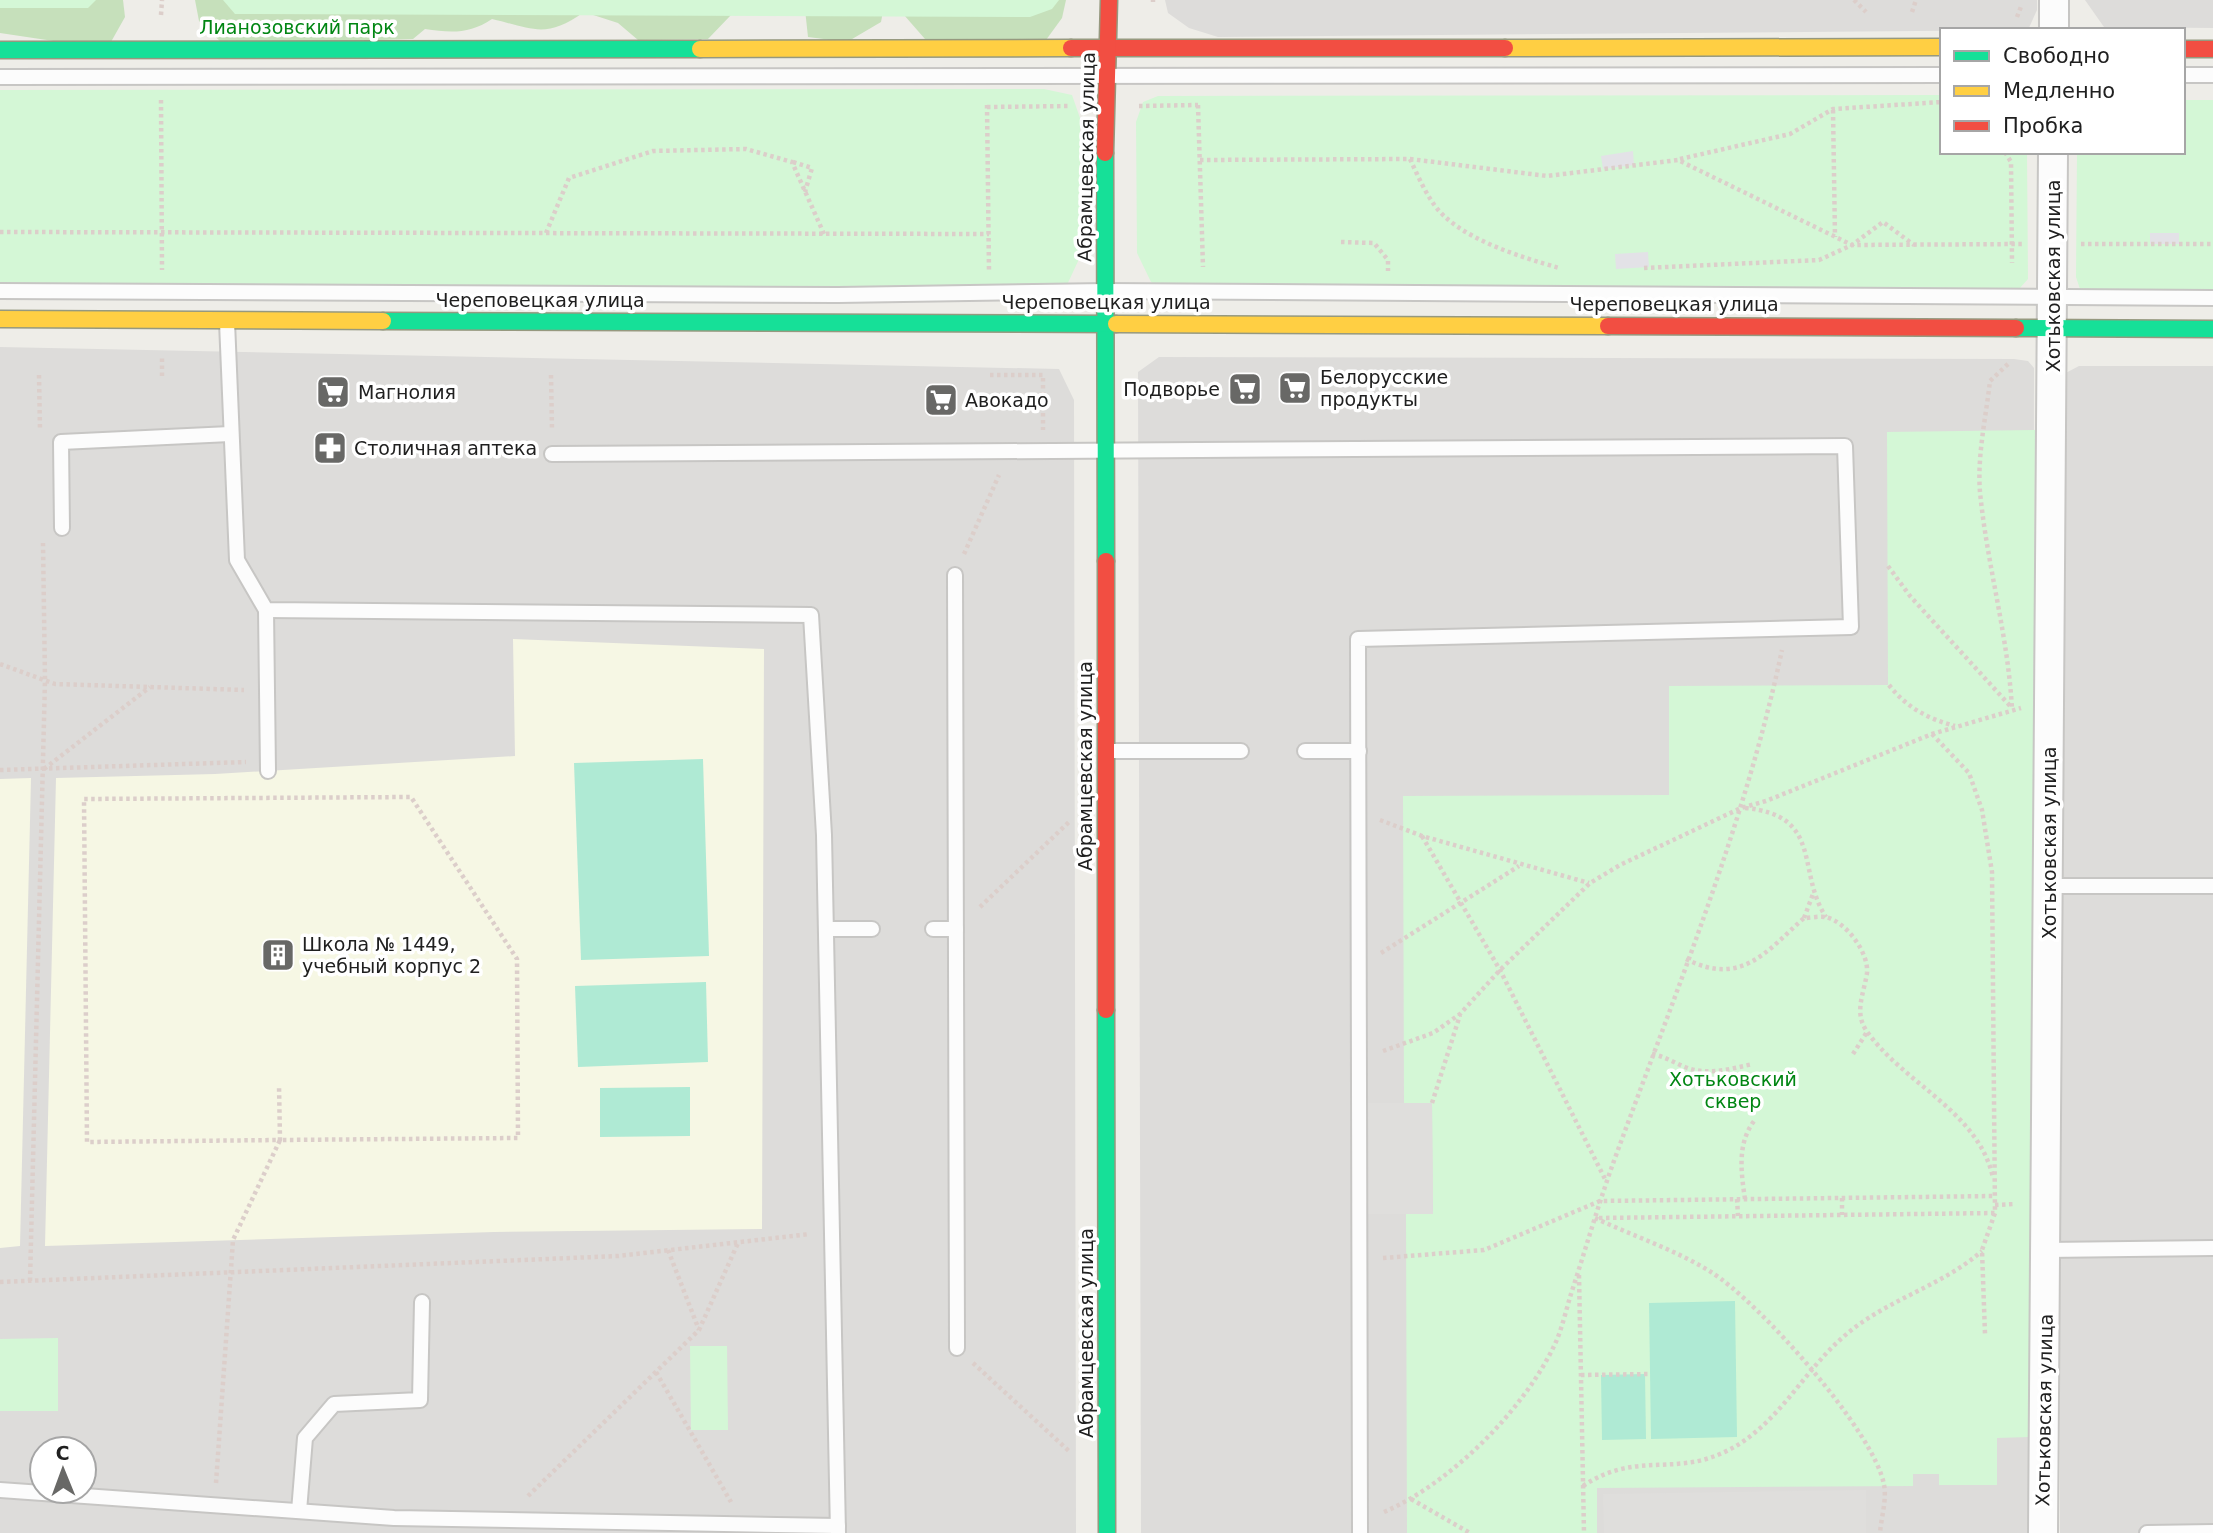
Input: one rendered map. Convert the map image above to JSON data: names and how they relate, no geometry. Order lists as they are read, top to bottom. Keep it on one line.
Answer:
{"streets":{"main road":["Абрамцевская улица","Череповецкая улица"],"street":["Хотьковская улица"]},"crossings":[["Абрамцевская улица","Череповецкая улица"],["Хотьковская улица","Череповецкая улица"]],"parks":["Лианозовский парк","Хотьковский сквер"],"places":{"supermarket":["Белорусские продукты","Подворье","Магнолия","Авокадо"],"pharmacy":["Столичная аптека"],"building":["Школа № 1449, учебный корпус 2"]},"legend":["Свободно","Медленно","Пробка"],"north":"top"}
